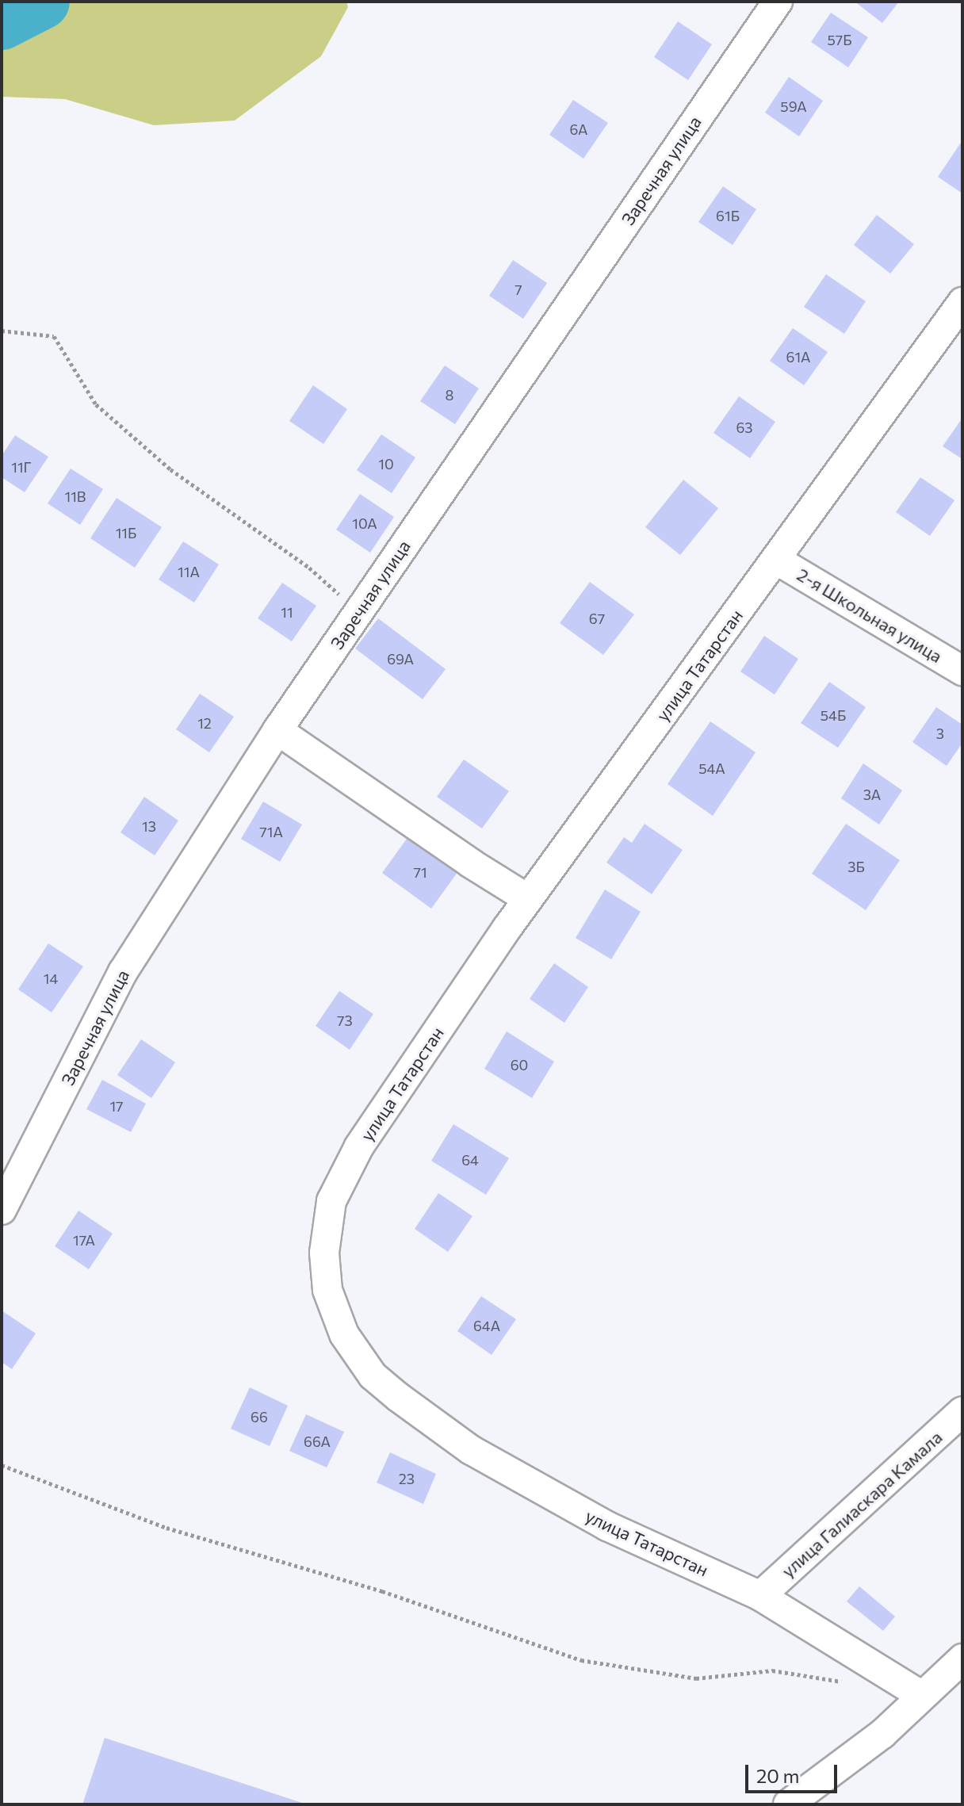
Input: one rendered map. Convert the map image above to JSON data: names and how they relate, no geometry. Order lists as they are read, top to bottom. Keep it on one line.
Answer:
{"streets":{"street":["Заречная улица","2-я Школьная улица","улица Татарстан","улица Галиаскара Камала"]},"crossings":[["2-я Школьная улица","улица Татарстан"],["улица Татарстан","улица Галиаскара Камала"]],"house_numbers":["57Б","59А","6А","61Б","7","61А","8","63","10","11Г","11В","10А","11Б","11А","11","67","69А","54Б","12","3","54А","3А","13","71А","3Б","71","14","73","60","17","64","17А","64А","66","66А","23"],"scale_bar":"20 m"}
